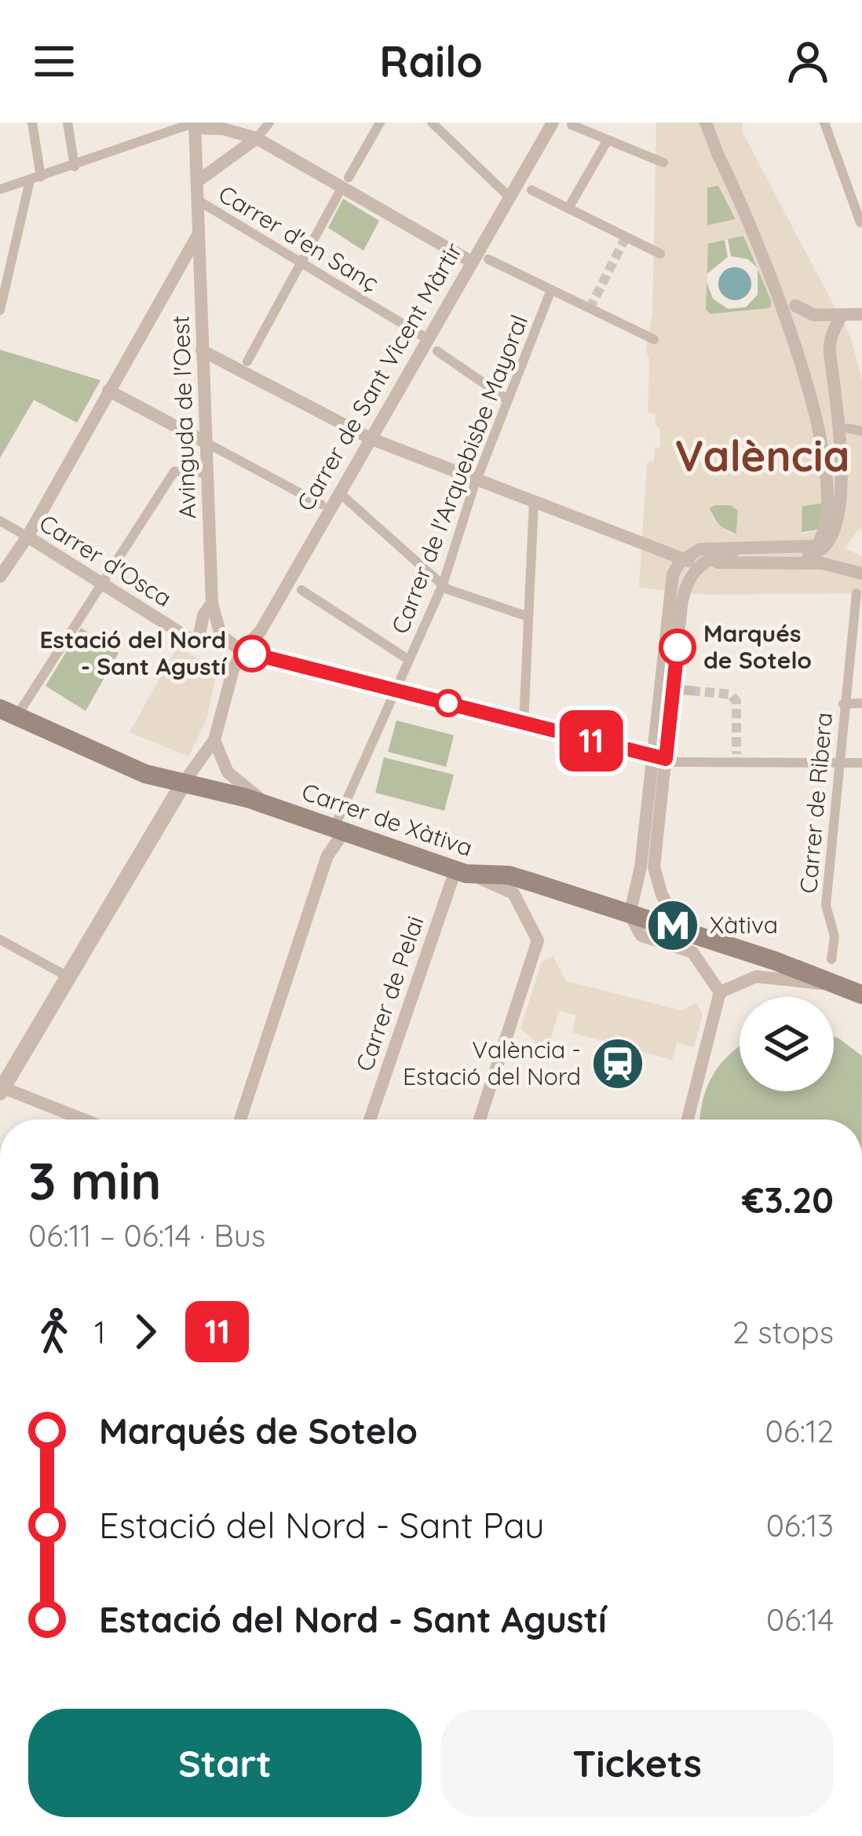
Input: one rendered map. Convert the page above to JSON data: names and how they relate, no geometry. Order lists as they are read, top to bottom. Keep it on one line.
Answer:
{"streets":{"main road":["Carrer de Xàtiva"],"street":["Carrer d'en Sanç","Carrer de Sant Vicent Màrtir","Avinguda de l'Oest","Carrer de l'Arquebisbe Mayoral","Carrer d'Osca","Carrer de Ribera","Carrer de Pelai"]},"crossings":[["Carrer d'en Sanç","Carrer de Sant Vicent Màrtir"],["Carrer d'en Sanç","Avinguda de l'Oest"],["Carrer de Sant Vicent Màrtir","Avinguda de l'Oest"],["Avinguda de l'Oest","Carrer d'Osca"],["Carrer de l'Arquebisbe Mayoral","Carrer de Xàtiva"],["Carrer de Xàtiva","Carrer de Pelai"]],"districts":["València"],"places":{"other":["Marqués de Sotelo","Estació del Nord - Sant Agustí"],"metro station":["Xàtiva"],"station":["València - Estació del Nord"]},"lines":["bus line 11"],"page":{"header":"Railo","on_map":"11","heading":["3 min","06:11 – 06:14 · Bus","€3.20"],"legs":["1","11","2 stops"],"list":[{"name":"Marqués de Sotelo","value":"06:12"},{"name":"Estació del Nord - Sant Pau","value":"06:13"},{"name":"Estació del Nord - Sant Agustí","value":"06:14"}],"buttons":["Start","Tickets"]}}
